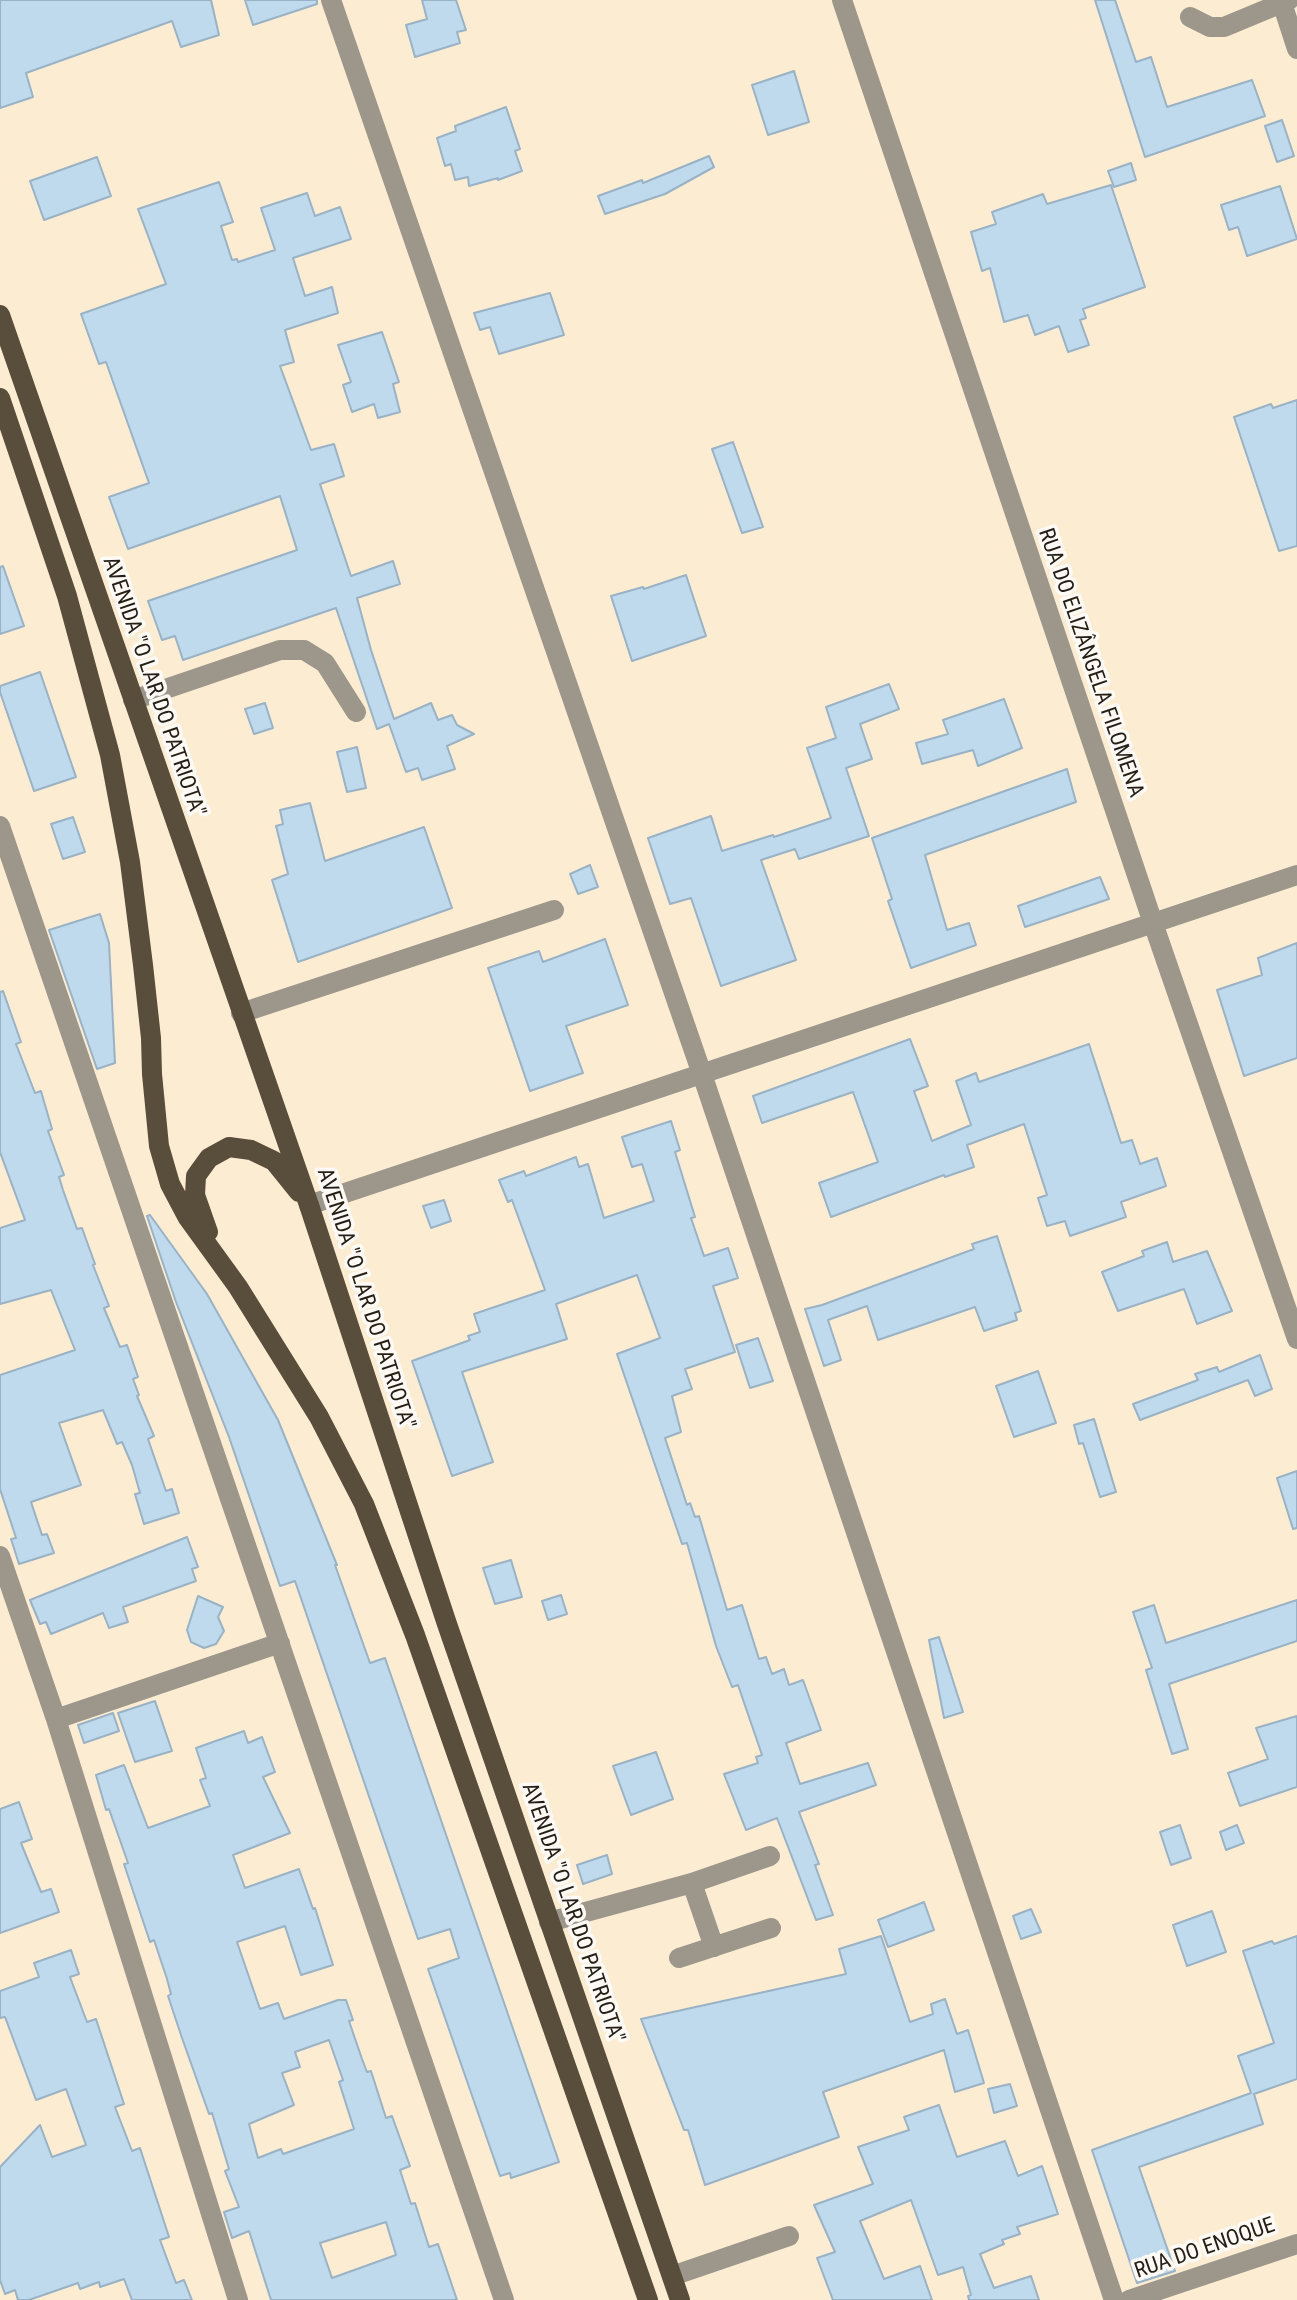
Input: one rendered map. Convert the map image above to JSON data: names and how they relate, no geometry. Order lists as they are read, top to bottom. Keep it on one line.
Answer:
{"streets":{"main road":["AVENIDA \"O LAR DO PATRIOTA\""],"street":["RUA DO ELIZÂNGELA FILOMENA","RUA DO ENOQUE"]}}
